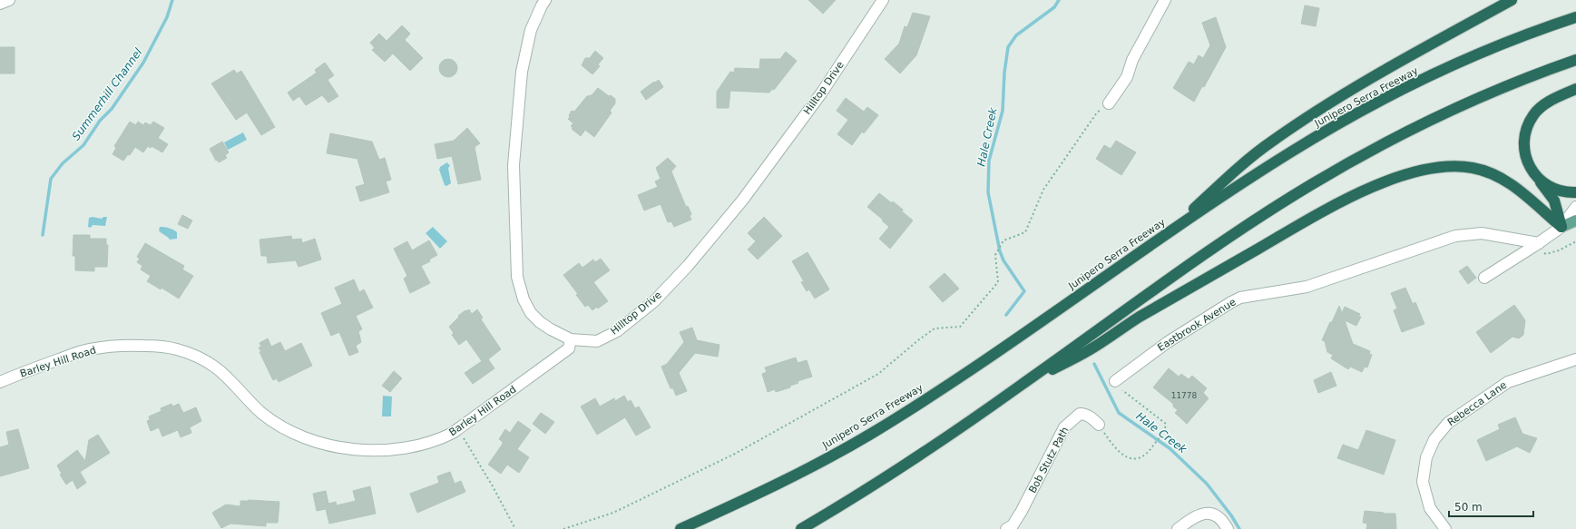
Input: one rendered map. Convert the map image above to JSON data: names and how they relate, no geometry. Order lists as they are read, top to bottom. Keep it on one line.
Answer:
{"streets":{"highway":["Junipero Serra Freeway"],"street":["Hilltop Drive","Eastbrook Avenue","Barley Hill Road","Rebecca Lane","Bob Stutz Path"]},"crossings":[["Hilltop Drive","Barley Hill Road"]],"water":["Summerhill Channel","Hale Creek"],"house_numbers":["11778"],"scale_bar":"50 m"}
